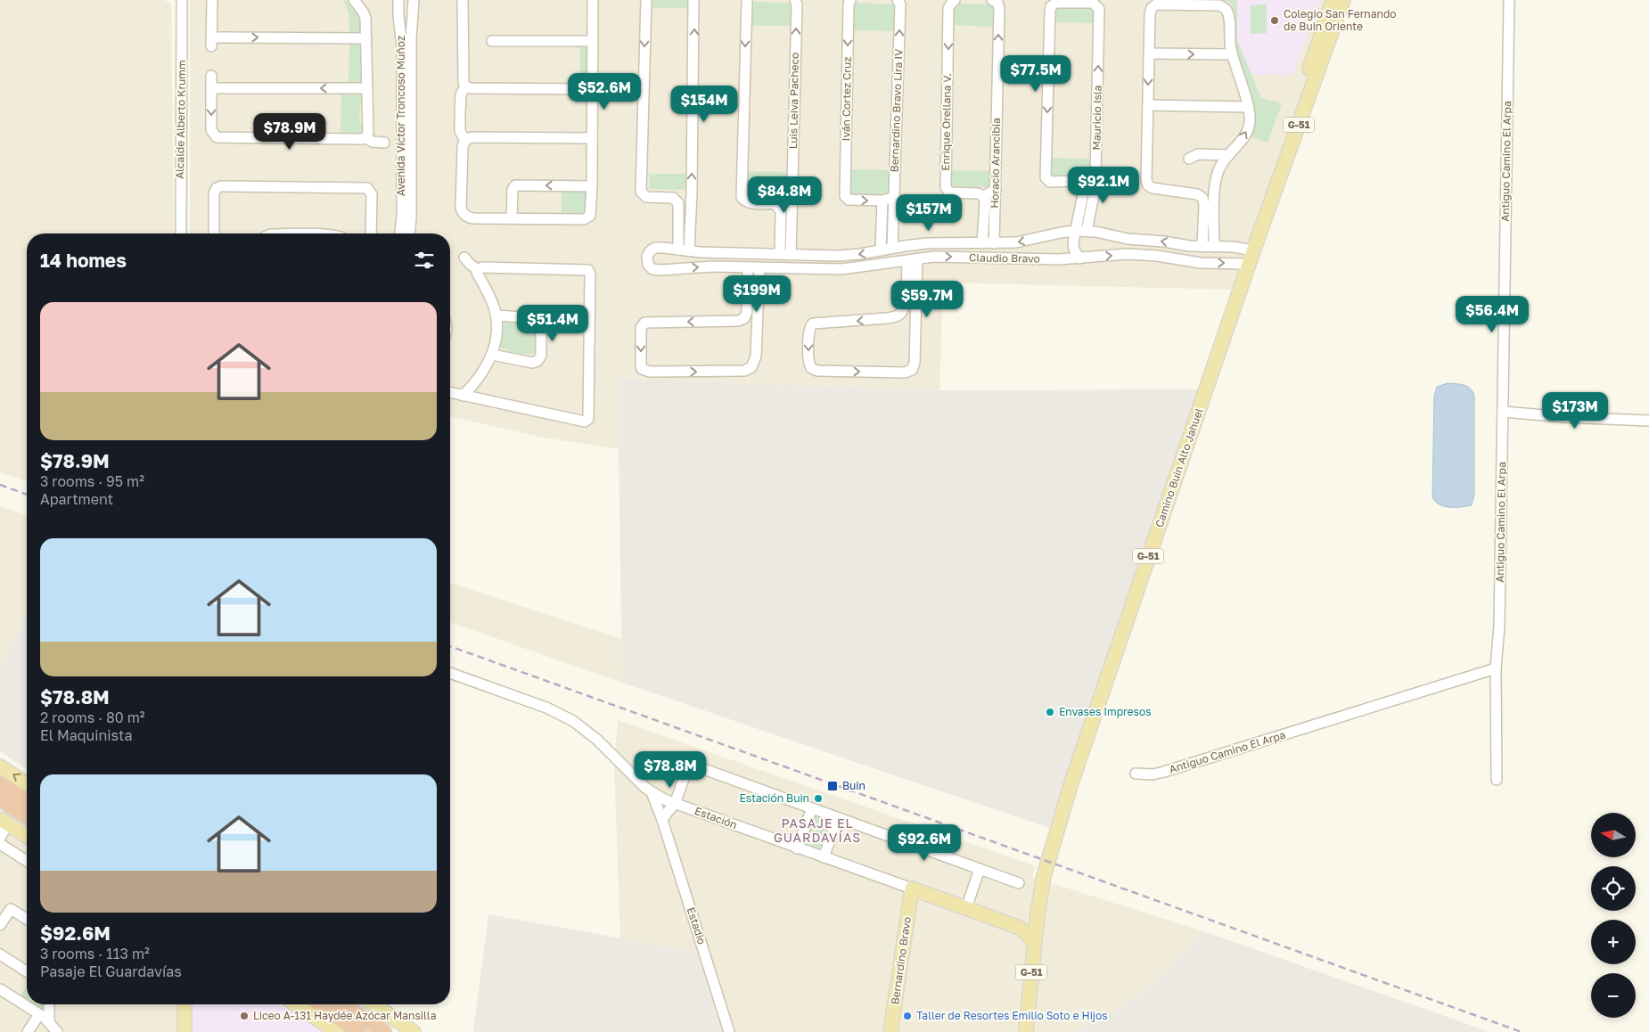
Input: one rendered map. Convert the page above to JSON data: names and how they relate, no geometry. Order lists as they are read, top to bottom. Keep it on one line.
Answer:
{"streets":{"main road":["G-51","Camino Buin Alto Jahuel","Estación","Bernardino Bravo"],"street":["Iván Cortez Cruz","Luis Leiva Pacheco","Bernardino Bravo Lira IV","Avenida Víctor Troncoso Muñoz","Mauricio Isla","Alcalde Alberto Krumm","Enrique Orellana V.","Antiguo Camino El Arpa","Horacio Arancibia","Claudio Bravo","Estadio"]},"crossings":[["Luis Leiva Pacheco","Claudio Bravo"],["Bernardino Bravo Lira IV","Claudio Bravo"],["Mauricio Isla","Claudio Bravo"],["Enrique Orellana V.","Horacio Arancibia"],["G-51","Camino Buin Alto Jahuel"],["G-51","Estación"],["Horacio Arancibia","Claudio Bravo"],["Claudio Bravo","Camino Buin Alto Jahuel"],["Estación","Estadio"],["Estación","Bernardino Bravo"]],"one_way":["Luis Leiva Pacheco","Bernardino Bravo Lira IV","Horacio Arancibia"],"districts":["PASAJE EL GUARDAVÍAS"],"places":{"other":["Colegio San Fernando de Buin Oriente","Envases Impresos","Estación Buin","Liceo A-131 Haydée Azócar Mansilla","Taller de Resortes Emilio Soto e Hijos"],"transit":["Buin"]},"north":"left","page":{"price":["$77.5M","$52.6M","$154M","$78.9M","$92.1M","$84.8M","$157M","$199M","$59.7M","$56.4M","$51.4M","$173M","$78.8M","$92.6M"],"heading":"14 homes","list":[{"name":"$78.9M","note":"3 rooms · 95 m² · Apartment"},{"name":"$78.8M","note":"2 rooms · 80 m² · El Maquinista"},{"name":"$92.6M","note":"3 rooms · 113 m² · Pasaje El Guardavías"}],"map_buttons":["+","−"]}}
